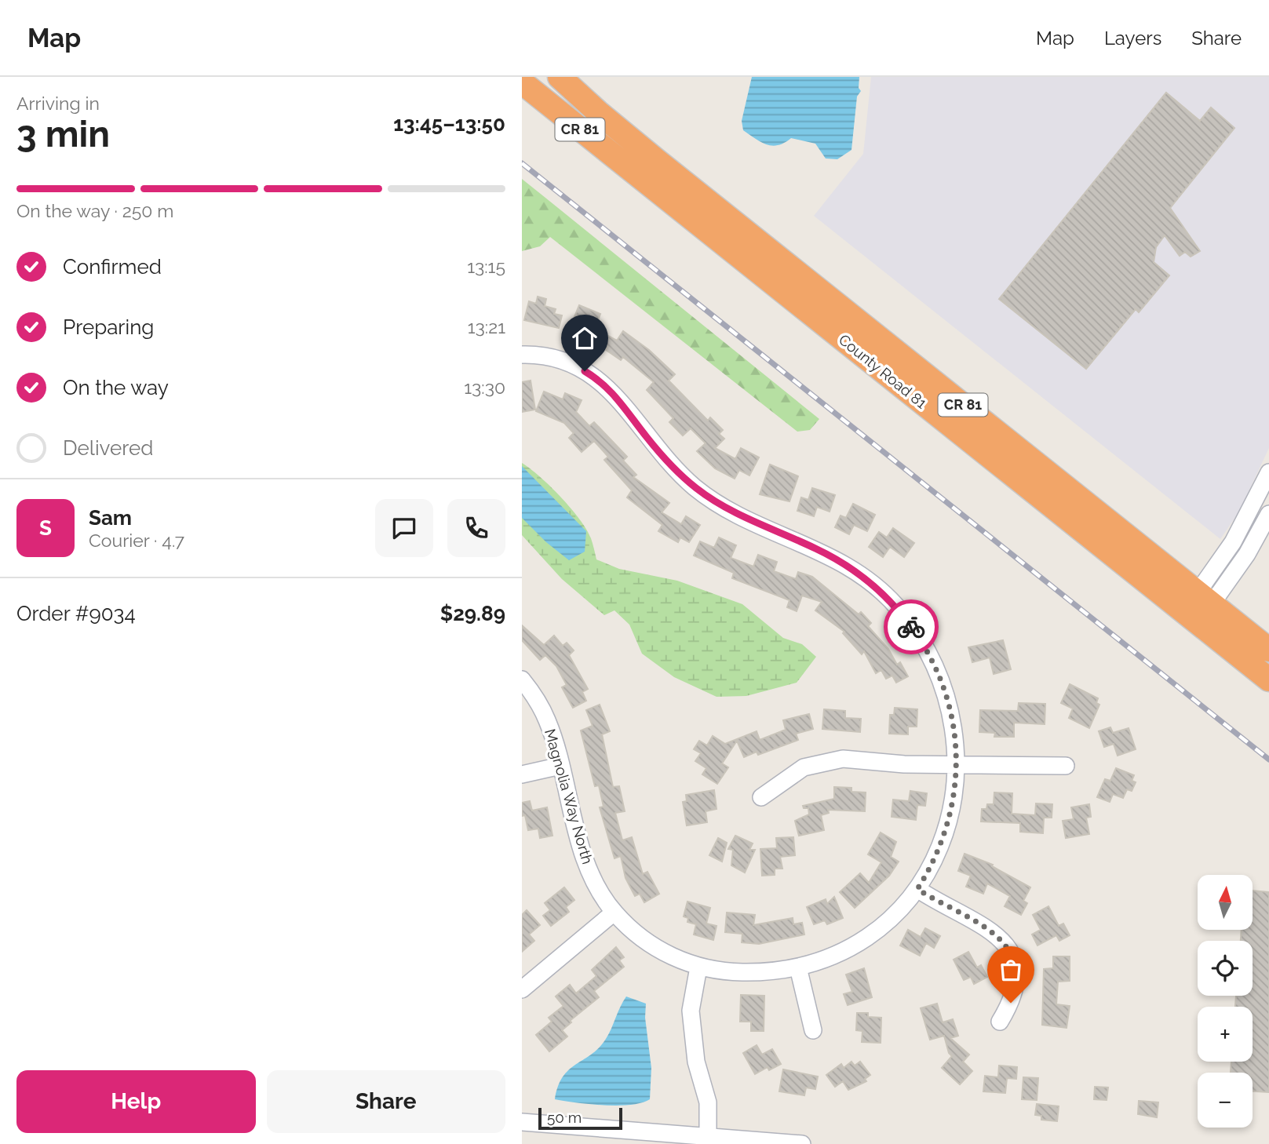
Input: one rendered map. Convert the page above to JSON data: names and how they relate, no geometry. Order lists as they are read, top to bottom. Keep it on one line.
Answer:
{"streets":{"highway":["CR 81","County Road 81"],"street":["Magnolia Way North"]},"scale_bar":"50 m","north":"top","page":{"header":"Map","nav":["Map","Layers","Share"],"heading":["3 min","Arriving in","13:45–13:50"],"panel":["Sam","Courier · 4.7","Order #9034","$29.89"],"bar":"On the way · 250 m","list":[["Confirmed","13:15"],["Preparing","13:21"],["On the way","13:30"],"Delivered"],"round":"S","map_buttons":["+","−"],"buttons":["Help","Share"],"scale":"50 m"}}
